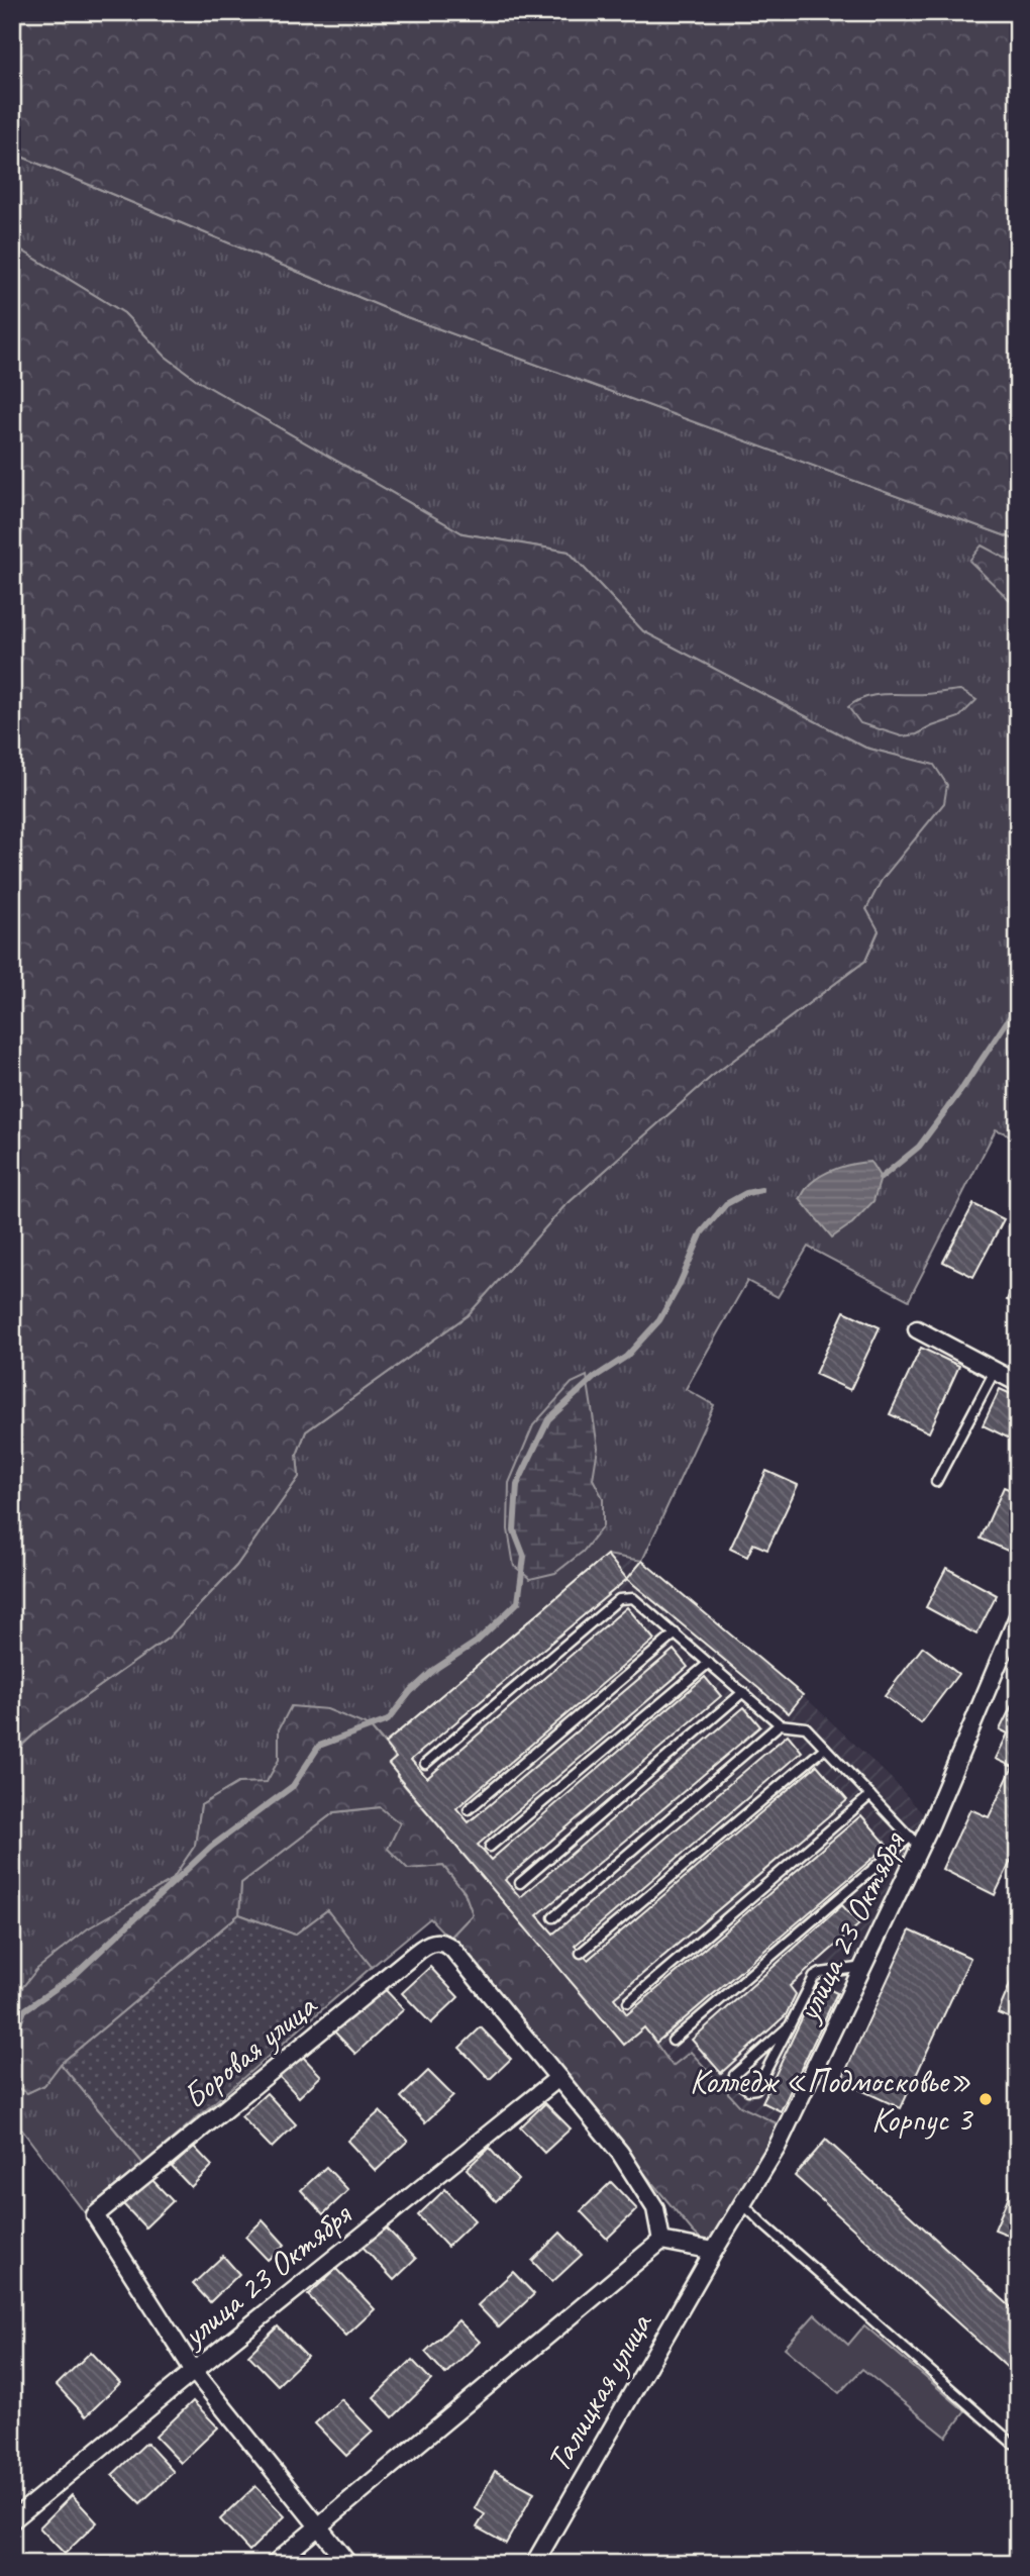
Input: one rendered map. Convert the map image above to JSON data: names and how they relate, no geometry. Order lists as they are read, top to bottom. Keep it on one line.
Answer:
{"streets":{"street":["улица 23 Октября","Боровая улица","Талицкая улица"]},"crossings":[["улица 23 Октября","Боровая улица"],["улица 23 Октября","Талицкая улица"]],"places":["Колледж «Подмосковье» Корпус 3"]}
